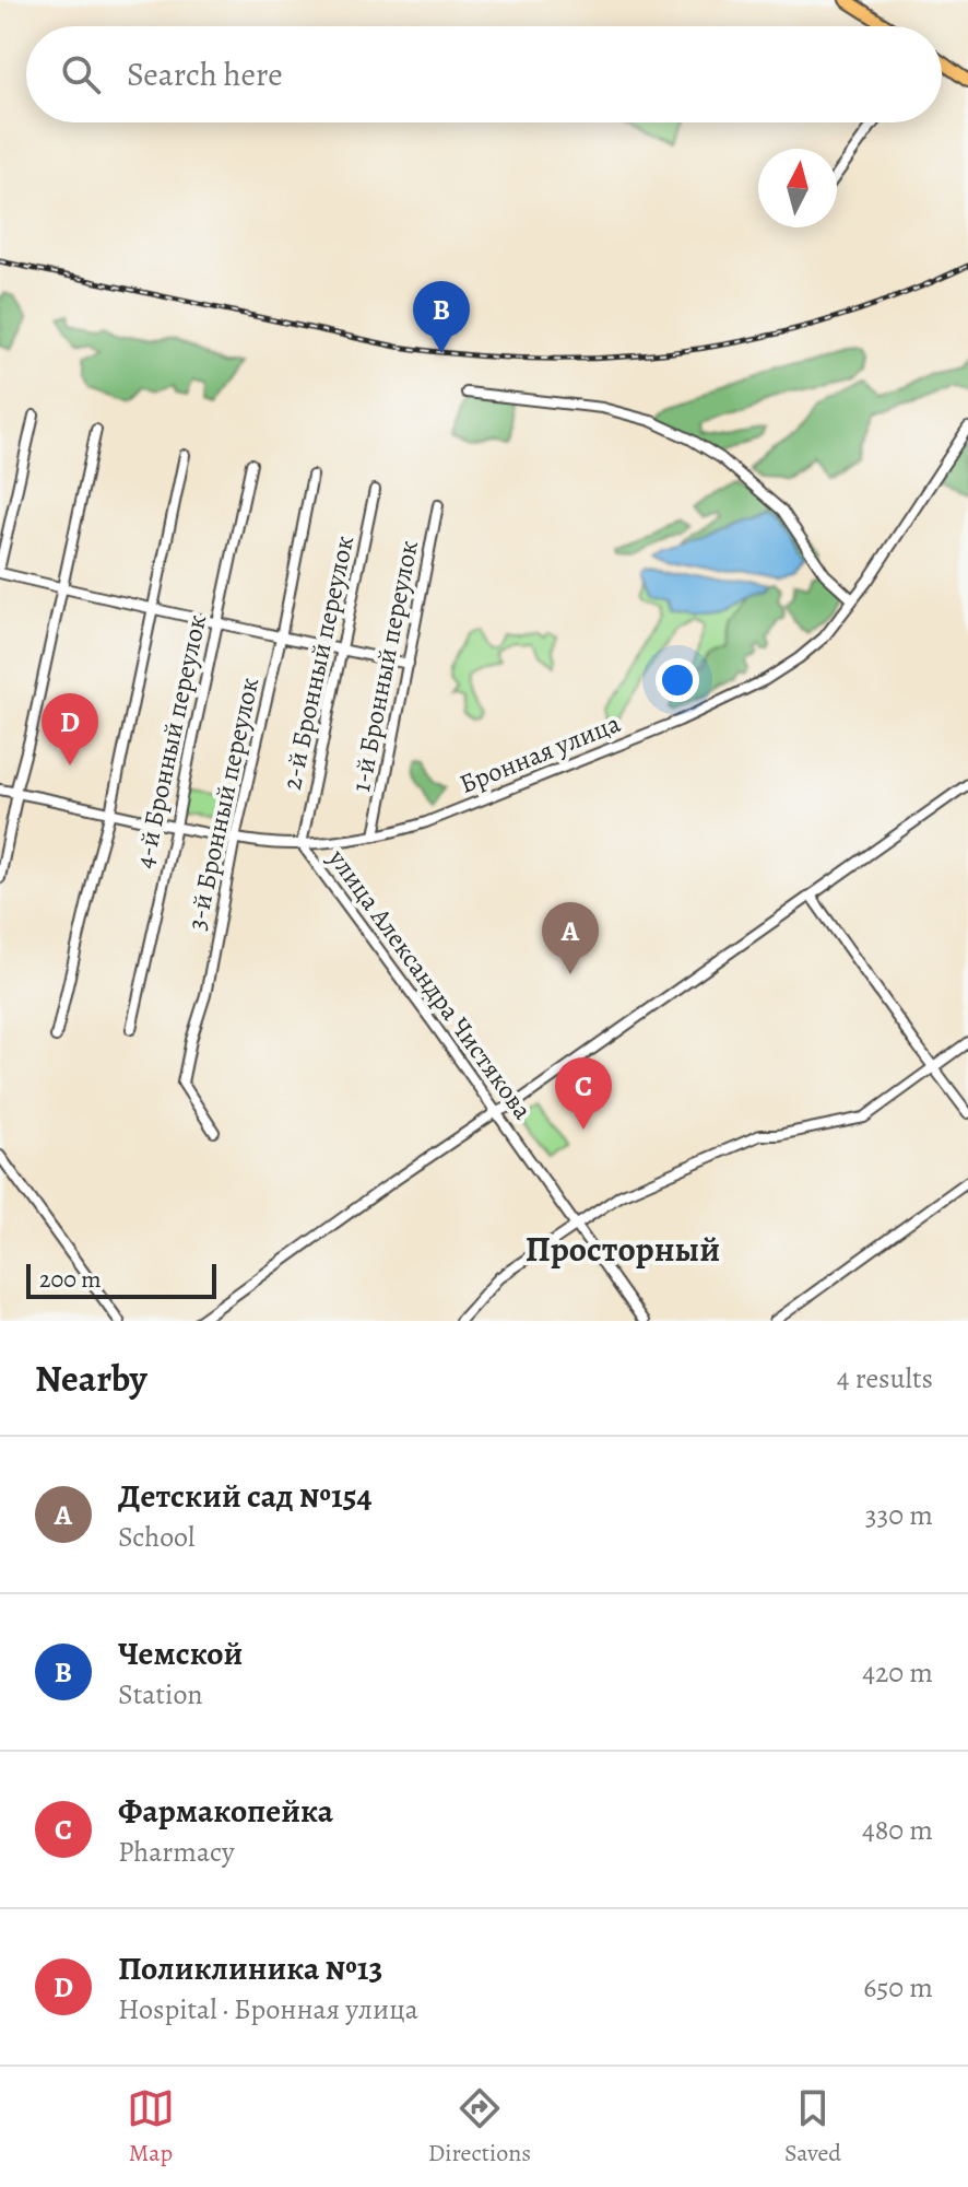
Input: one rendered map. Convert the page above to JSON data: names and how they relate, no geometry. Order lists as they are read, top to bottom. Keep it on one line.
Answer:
{"streets":{"street":["2-й Бронный переулок","1-й Бронный переулок","4-й Бронный переулок","Бронная улица","3-й Бронный переулок","улица Александра Чистякова"]},"crossings":[["2-й Бронный переулок","Бронная улица"],["2-й Бронный переулок","улица Александра Чистякова"],["1-й Бронный переулок","Бронная улица"],["4-й Бронный переулок","Бронная улица"],["Бронная улица","3-й Бронный переулок"],["Бронная улица","улица Александра Чистякова"]],"districts":["Просторный"],"scale_bar":"200 m","north":"top","page":{"search":"Search here","pins":["B","D","A","C"],"scale":"200 m","heading":["Nearby","4 results"],"list":[{"mark":"A","name":"Детский сад №154","note":"School","value":"330 m"},{"mark":"B","name":"Чемской","note":"Station","value":"420 m"},{"mark":"C","name":"Фармакопейка","note":"Pharmacy","value":"480 m"},{"mark":"D","name":"Поликлиника №13","note":"Hospital · Бронная улица","value":"650 m"}],"nav":["Map","Directions","Saved"]}}
